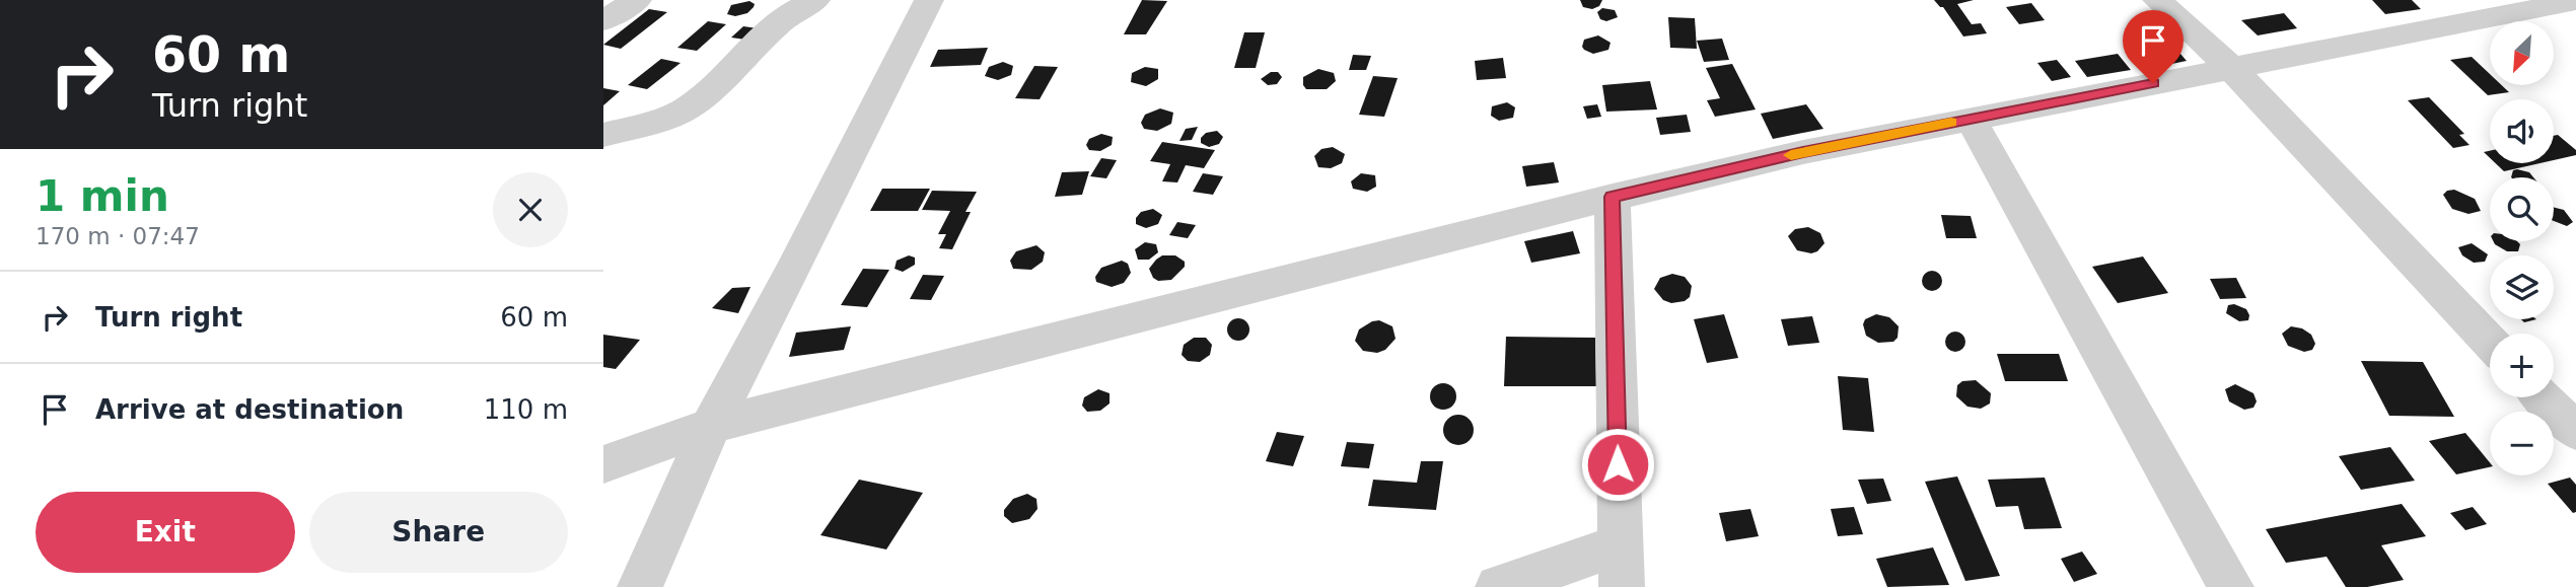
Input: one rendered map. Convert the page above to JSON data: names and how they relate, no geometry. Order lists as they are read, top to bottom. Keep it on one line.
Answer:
{"north":"bottom left","page":{"turn":["60 m","Turn right"],"map_buttons":["+","−"],"heading":["1 min","170 m · 07:47"],"list":[{"name":"Turn right","value":"60 m"},{"name":"Arrive at destination","value":"110 m"}],"buttons":["Exit","Share"]}}
